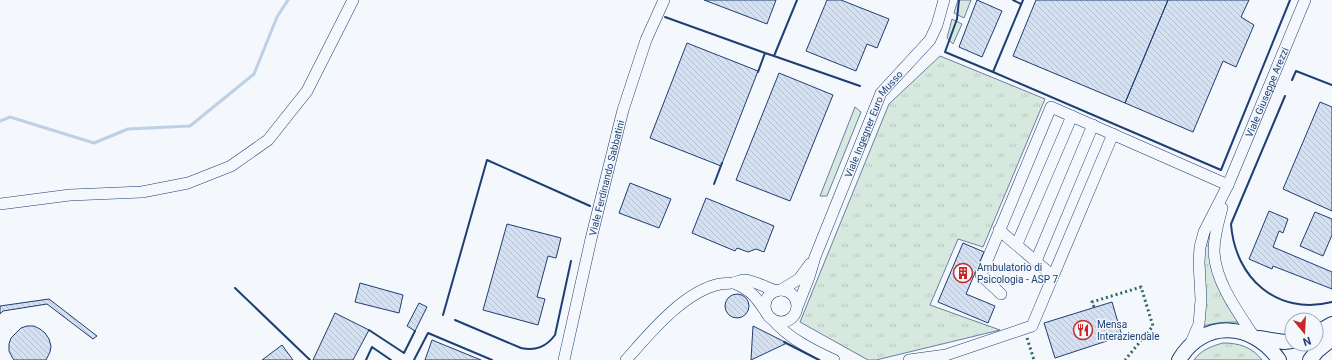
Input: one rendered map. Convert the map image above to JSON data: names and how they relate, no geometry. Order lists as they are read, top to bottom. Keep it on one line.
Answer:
{"streets":{"street":["Viale Giuseppe Arezzi","Viale Ingegner Euro Musso","Viale Ferdinando Sabbatini"]},"places":{"building":["Ambulatorio di Psicologia - ASP 7"],"restaurant":["Mensa Interaziendale"]},"north":"bottom"}
